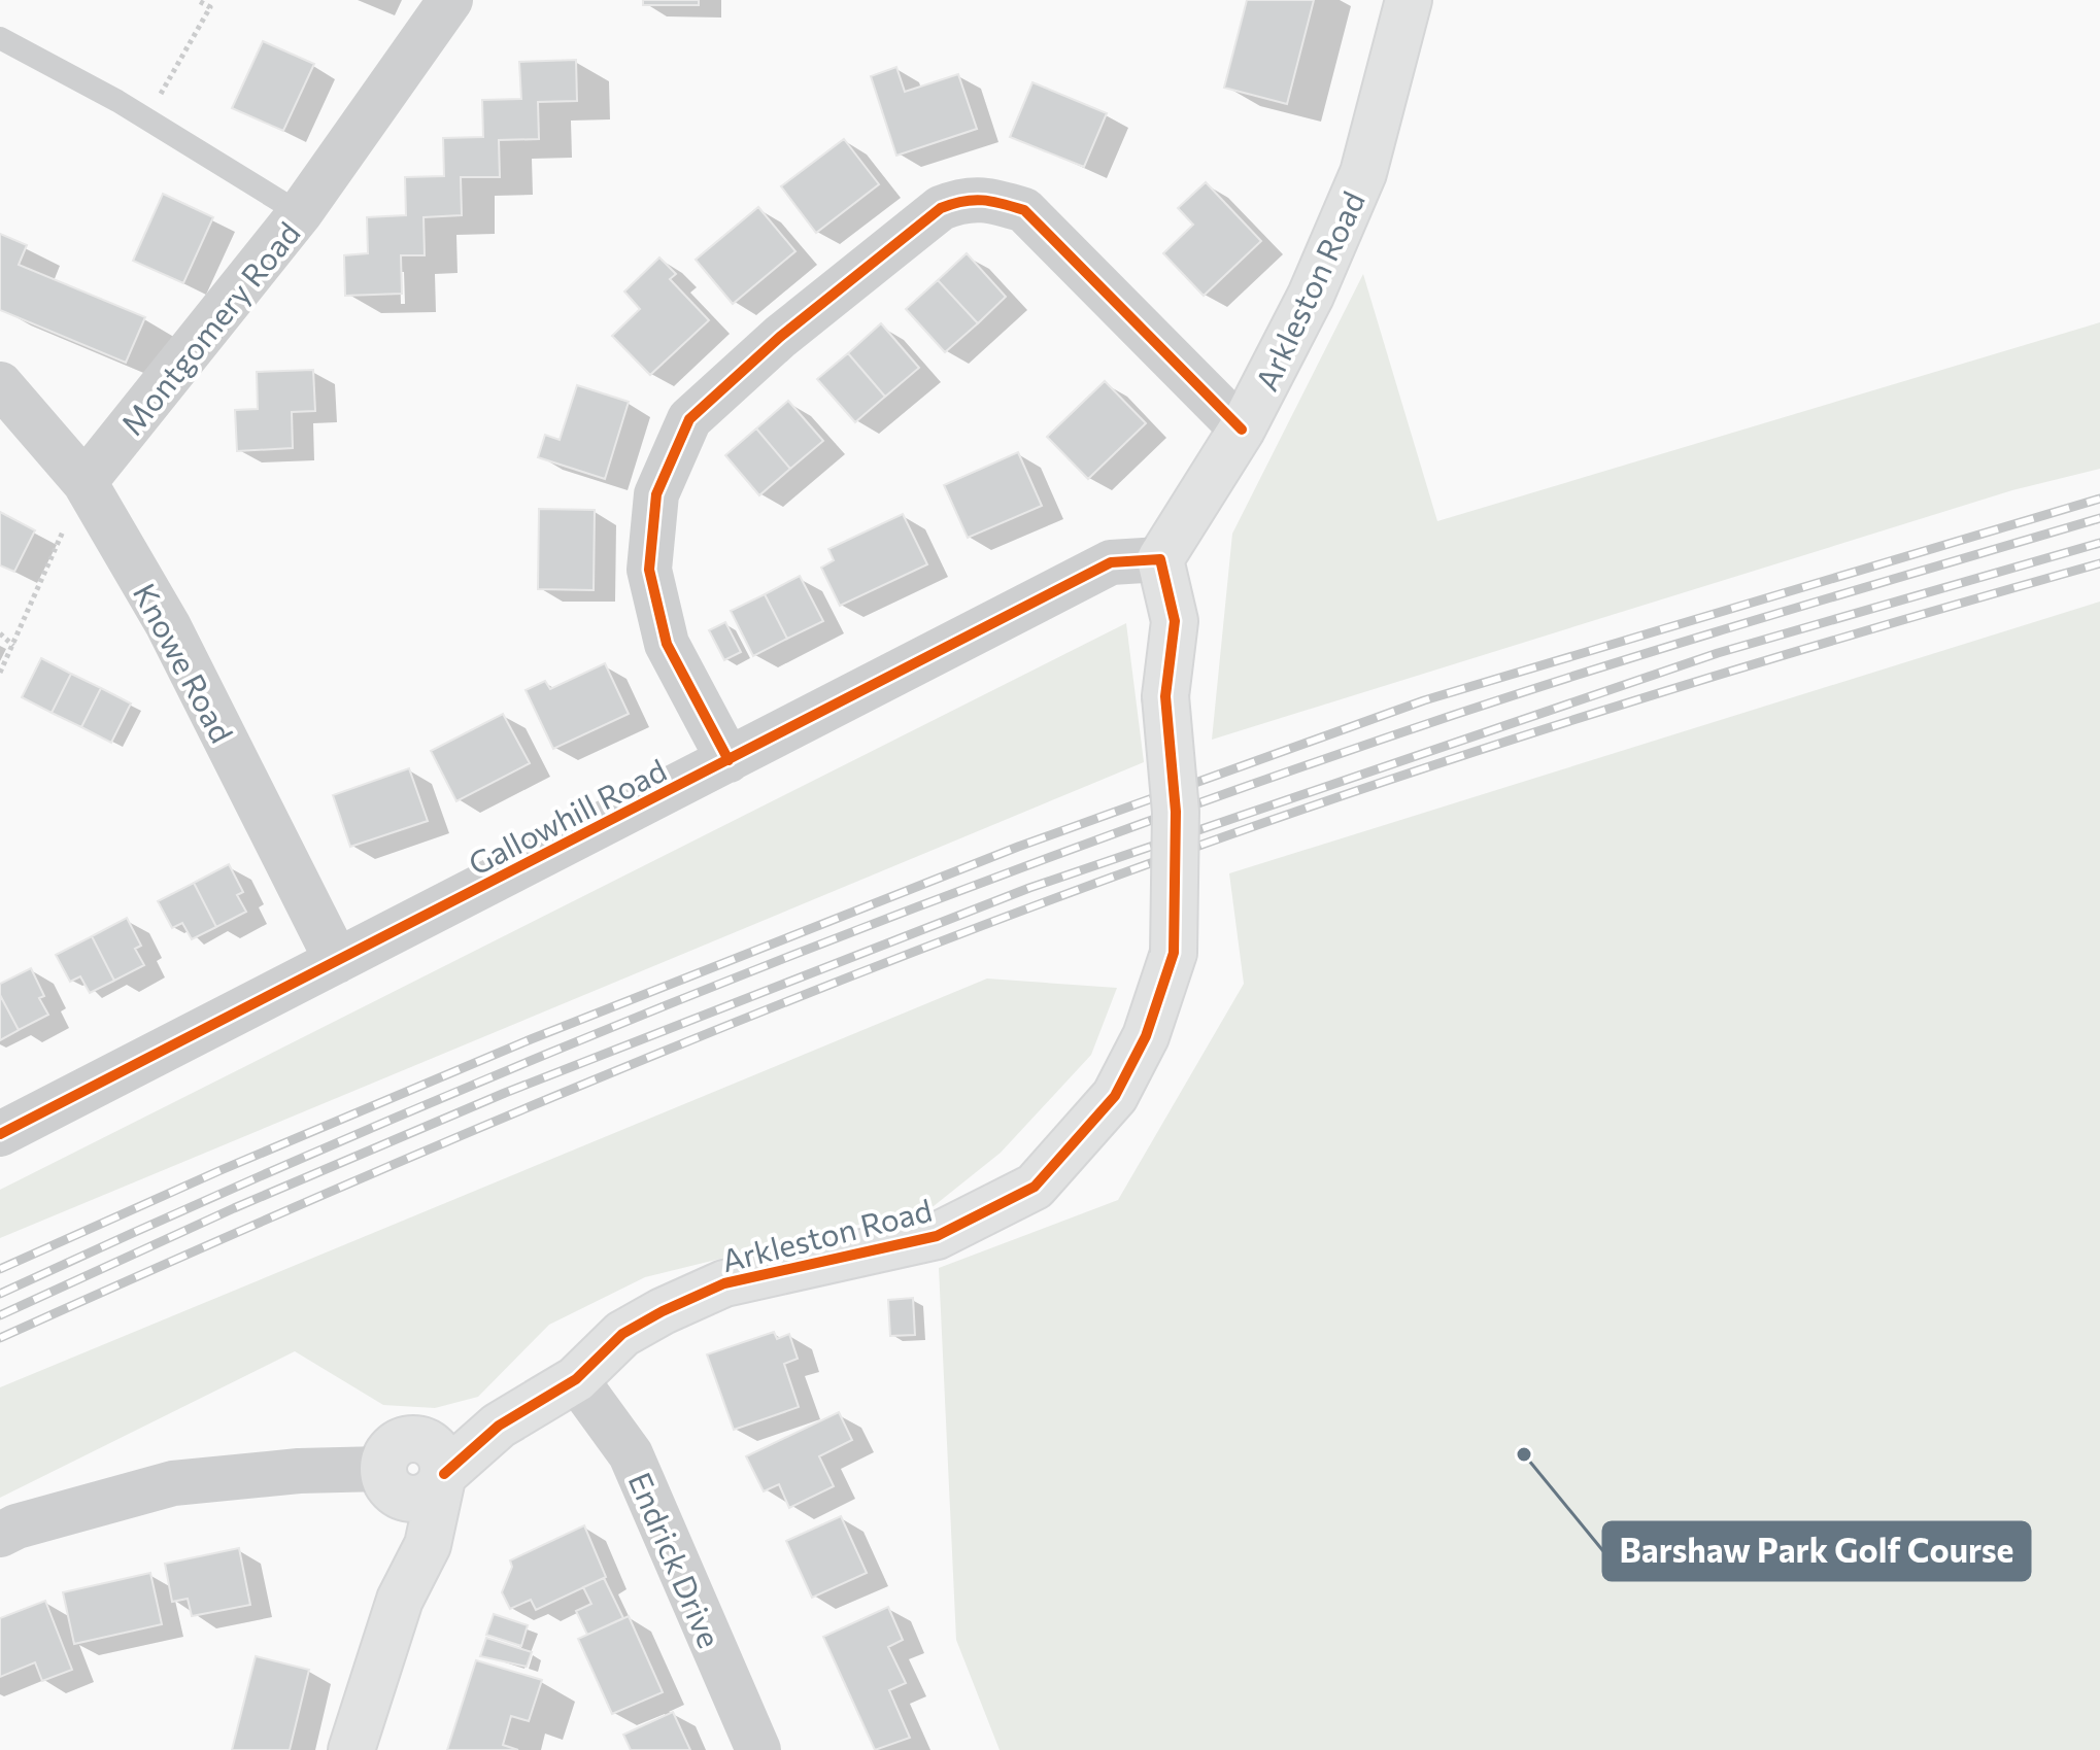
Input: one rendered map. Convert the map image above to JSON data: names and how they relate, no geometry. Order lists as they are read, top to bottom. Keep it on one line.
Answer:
{"streets":{"street":["Arkleston Road","Montgomery Road","Knowe Road","Gallowhill Road","Endrick Drive"]},"crossings":[["Arkleston Road","Gallowhill Road"],["Arkleston Road","Endrick Drive"],["Montgomery Road","Knowe Road"],["Knowe Road","Gallowhill Road"]],"places":["Barshaw Park Golf Course"]}
